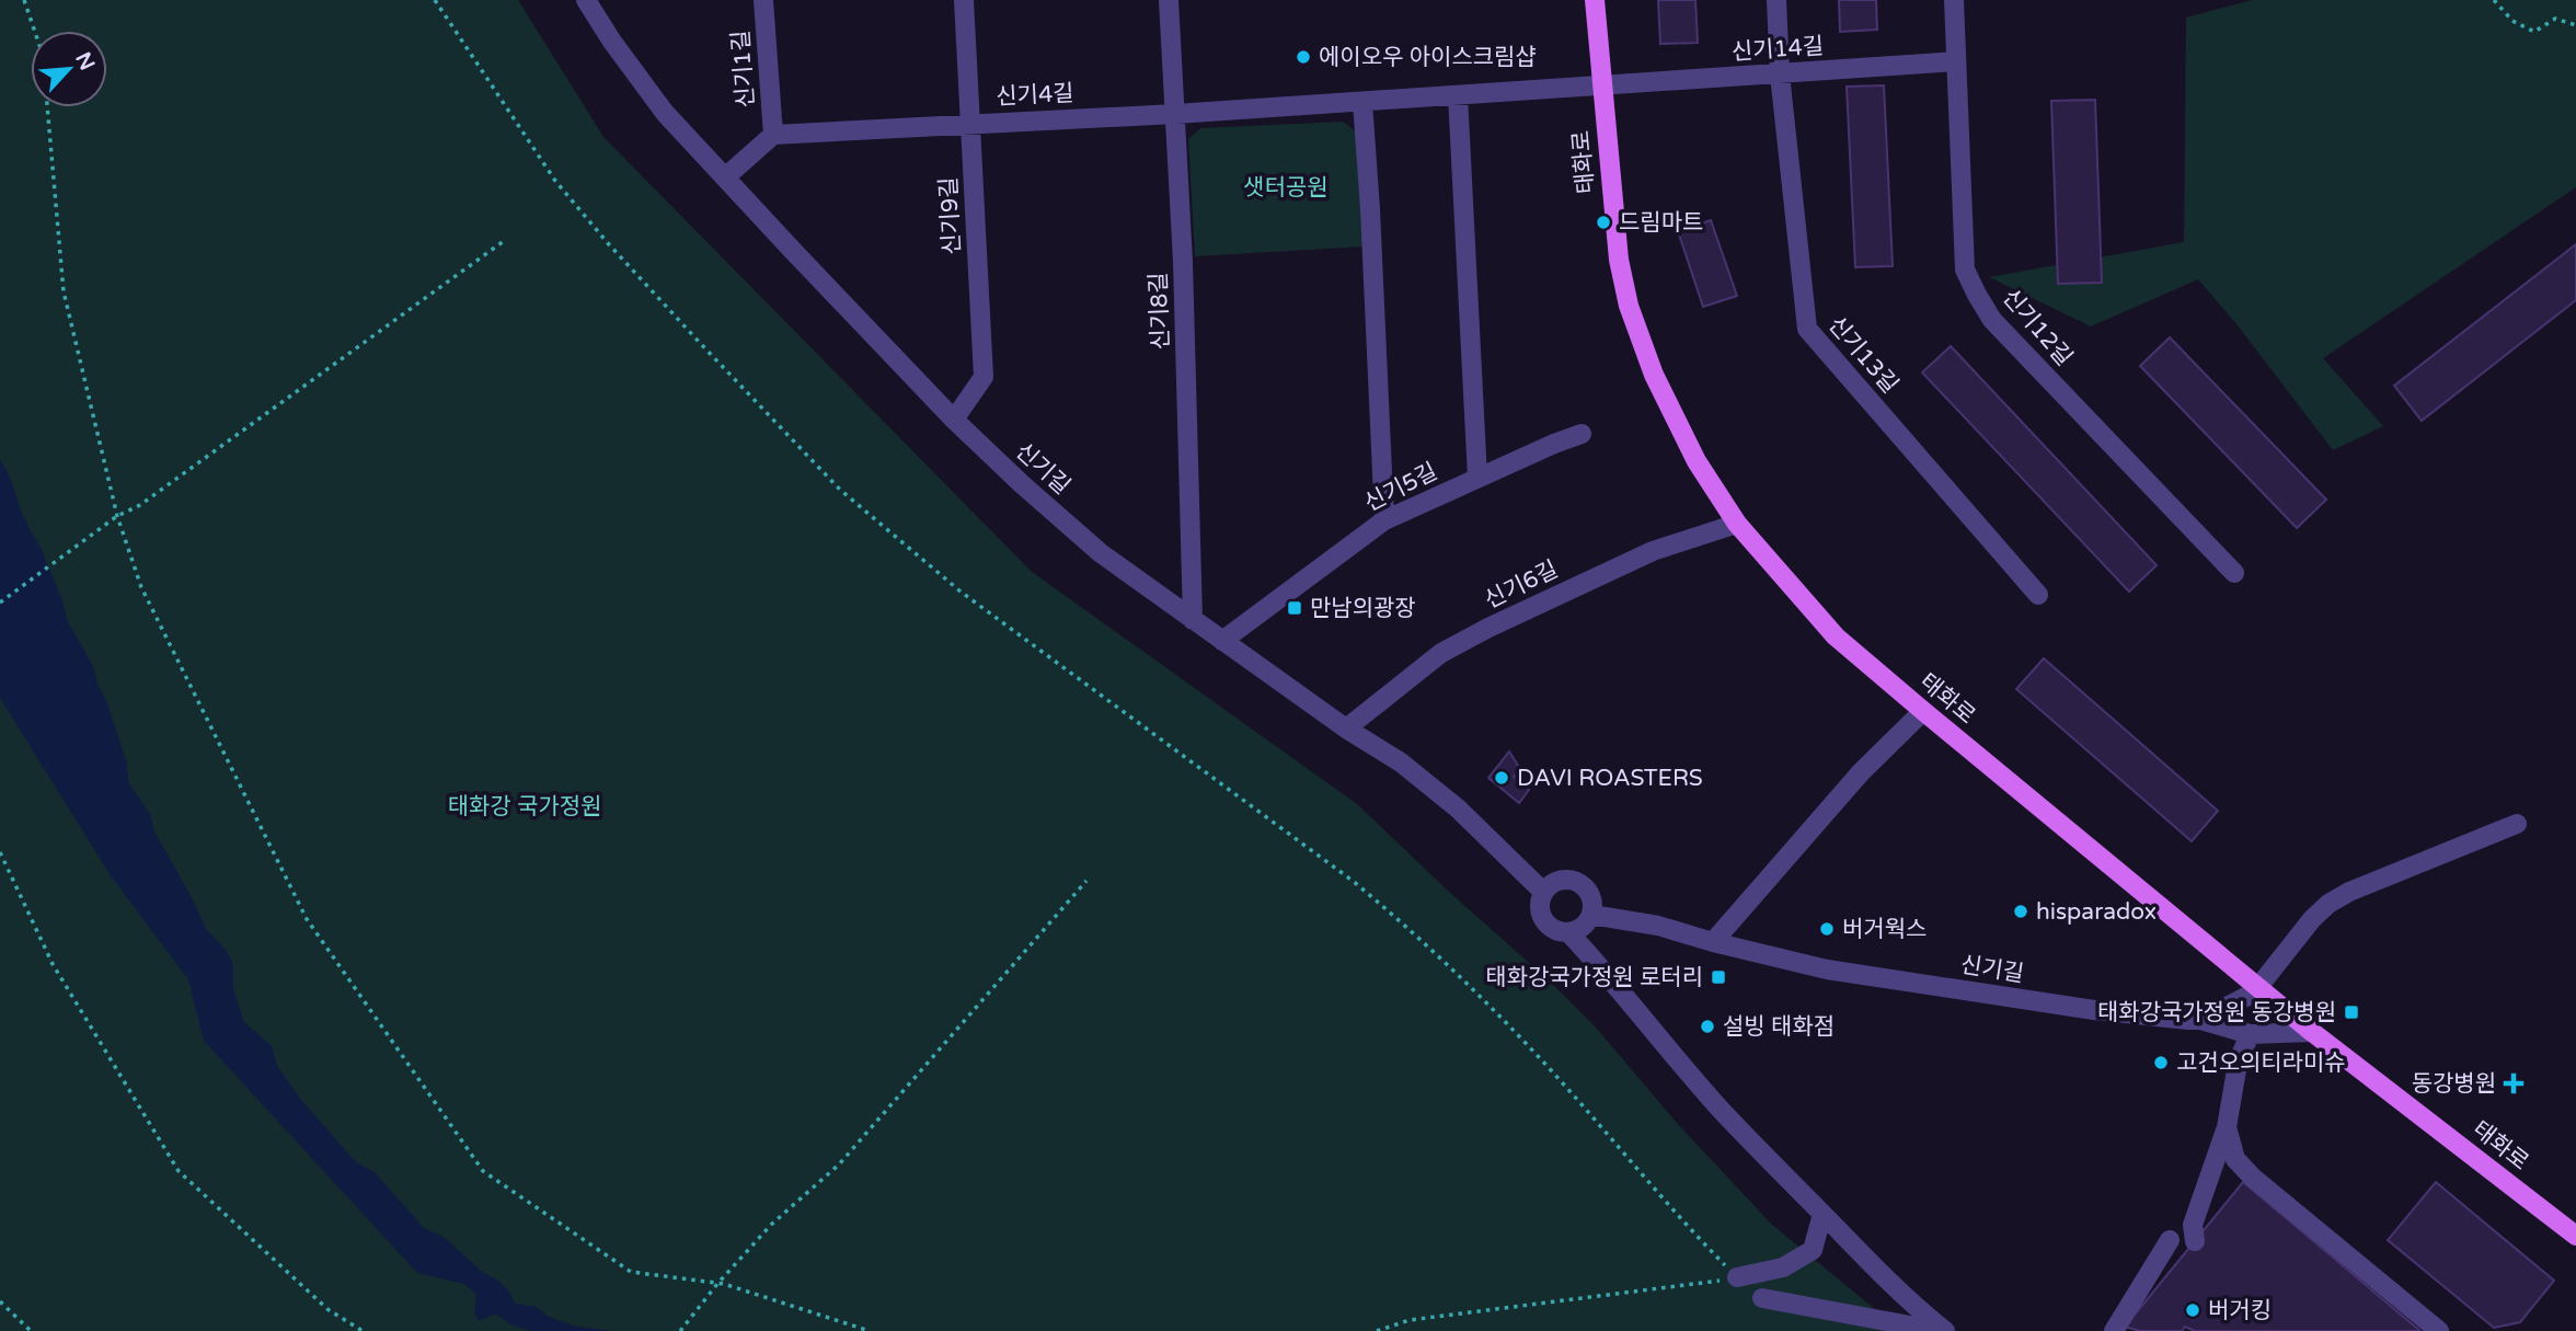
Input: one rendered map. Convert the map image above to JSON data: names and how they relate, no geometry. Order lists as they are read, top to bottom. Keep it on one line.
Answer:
{"streets":{"main road":["태화로"],"street":["신기14길","신기1길","신기4길","신기9길","신기8길","신기12길","신기13길","신기길","신기5길","신기6길"]},"crossings":[["신기14길","신기4길"],["신기14길","태화로"],["신기14길","신기12길"],["신기14길","신기13길"],["신기1길","신기4길"],["신기4길","태화로"],["신기4길","신기9길"],["신기4길","신기8길"],["태화로","신기길"],["태화로","신기6길"],["신기9길","신기길"],["신기8길","신기길"],["신기길","신기5길"],["신기길","신기6길"]],"parks":["샛터공원","태화강 국가정원"],"places":{"other":["에이오우 아이스크림샵","드림마트","DAVI ROASTERS","hisparadox","버거웍스","설빙 태화점","고건오의티라미슈","버거킹"],"transit":["만남의광장","태화강국가정원 로터리","태화강국가정원 동강병원"],"health":["동강병원"]},"north":"top right"}
